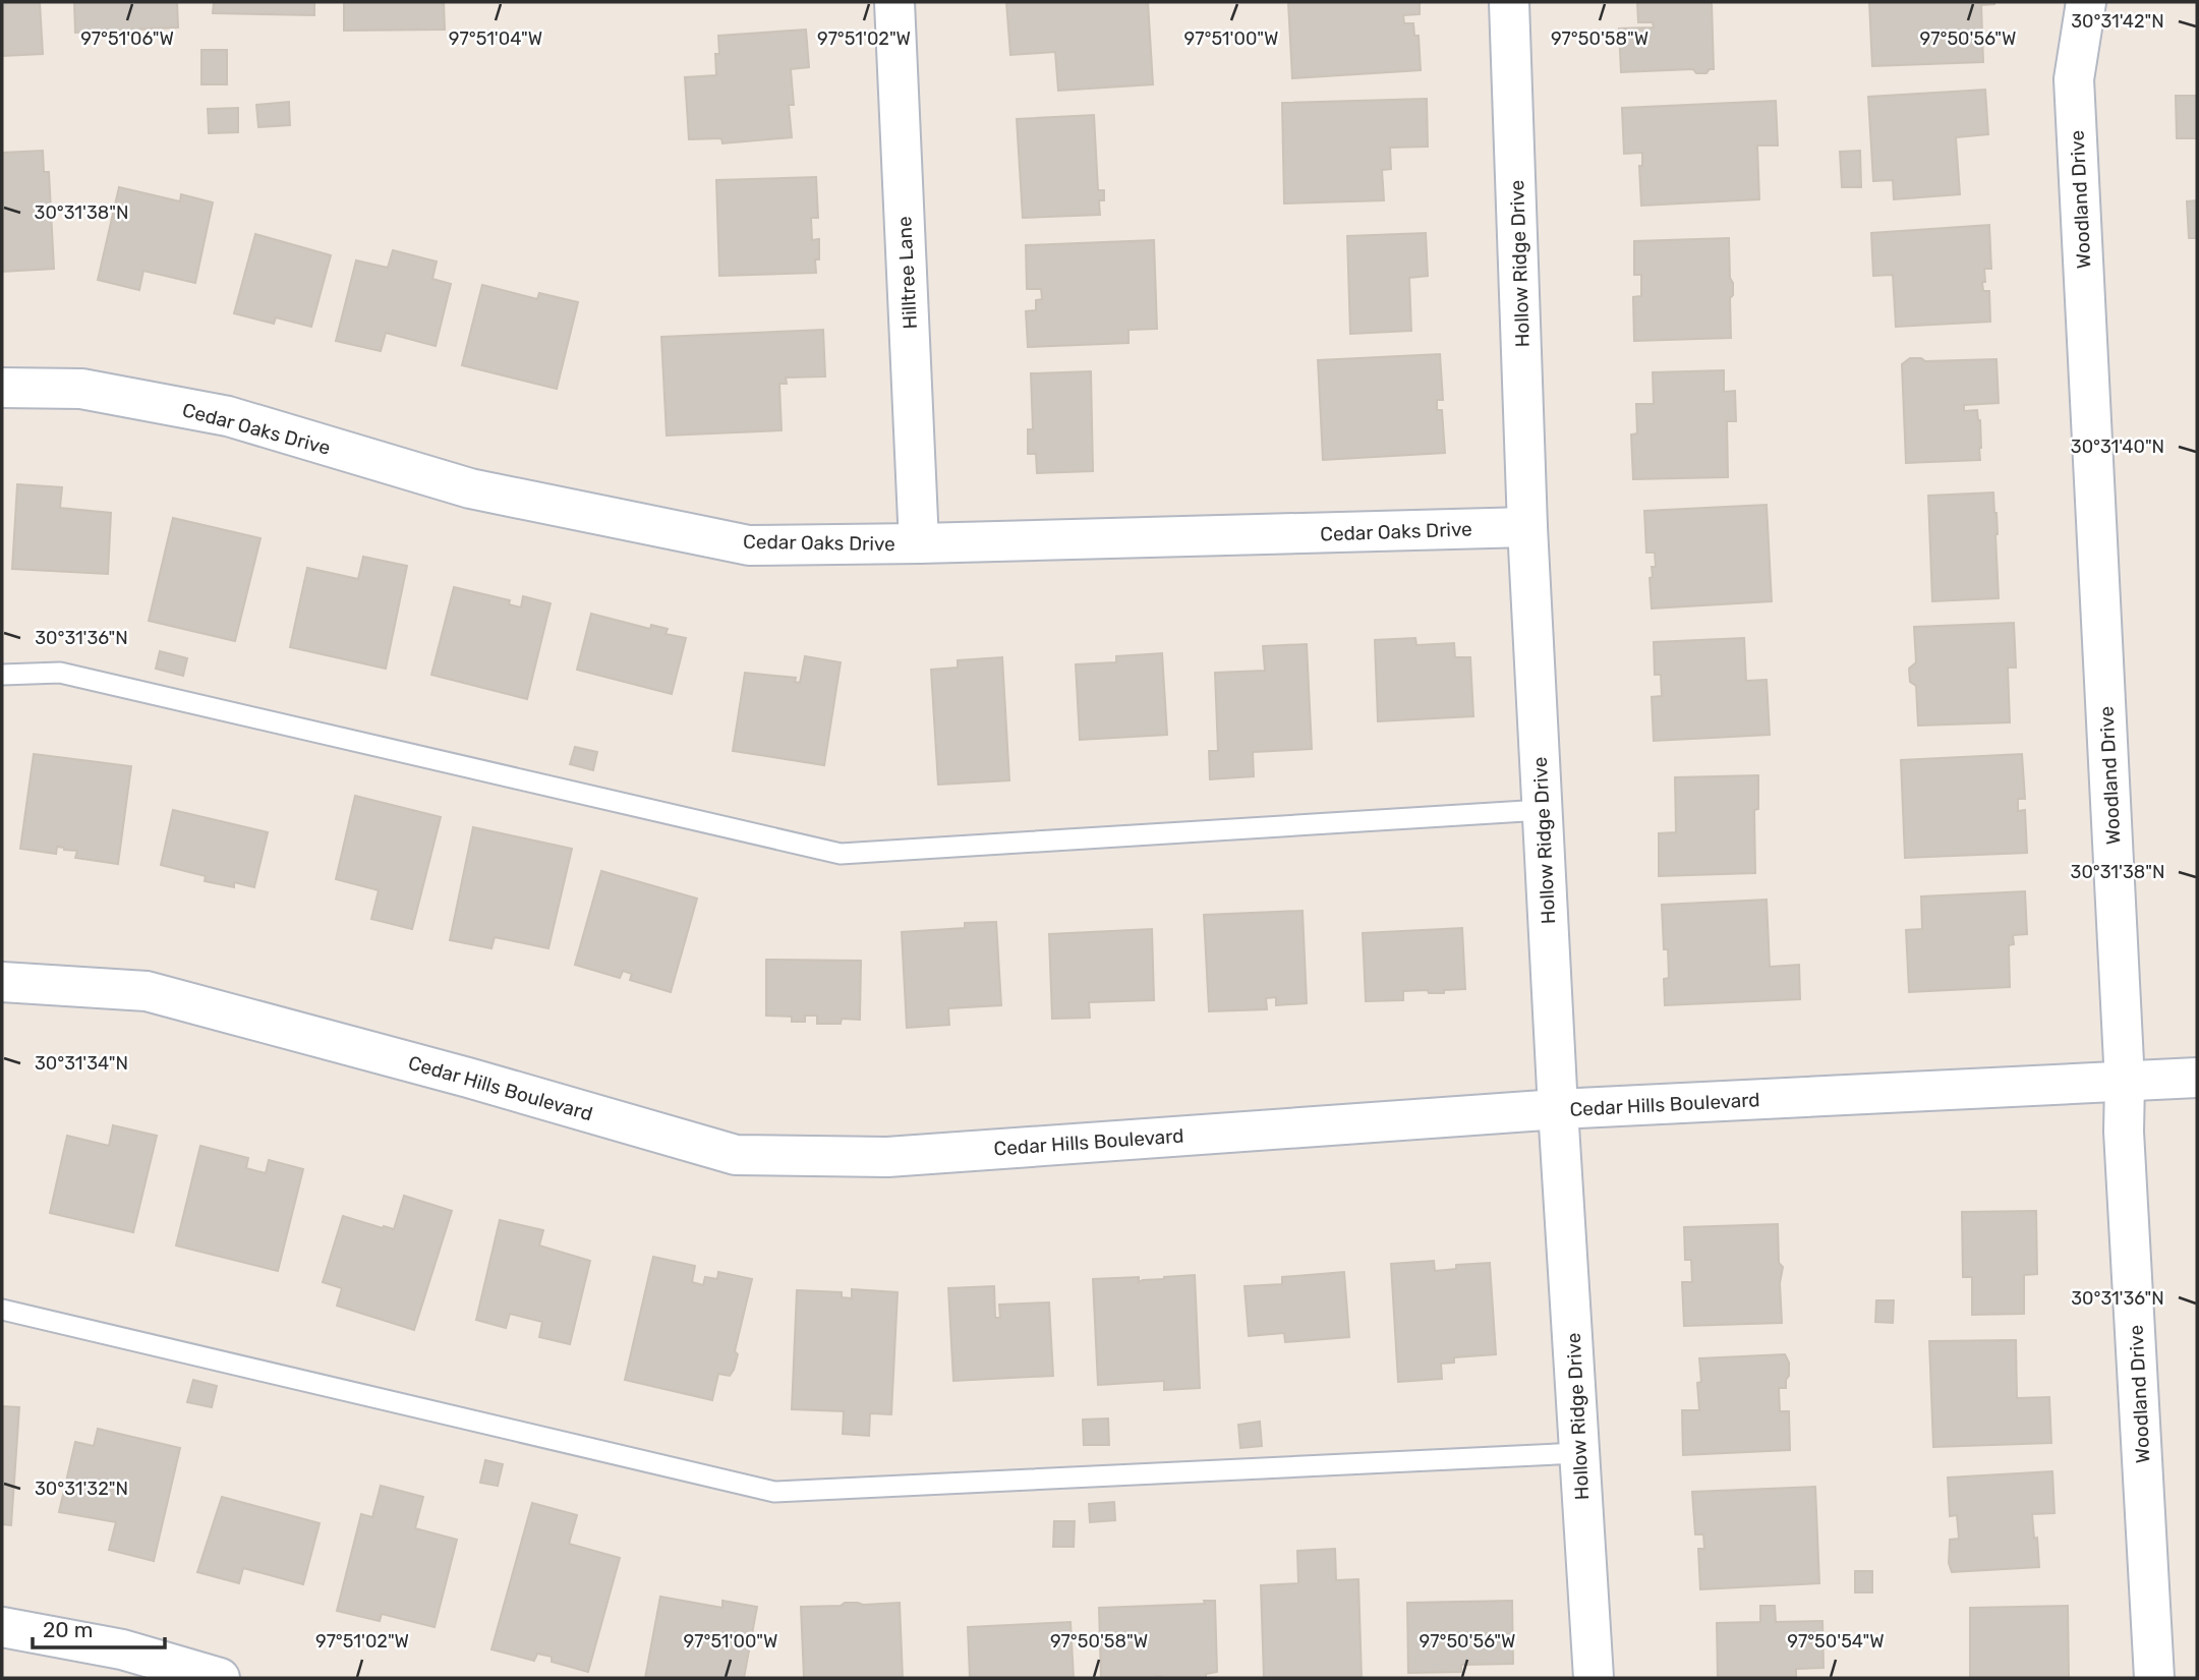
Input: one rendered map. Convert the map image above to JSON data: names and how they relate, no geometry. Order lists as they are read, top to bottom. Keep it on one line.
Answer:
{"streets":{"street":["Woodland Drive","Hollow Ridge Drive","Hilltree Lane","Cedar Oaks Drive","Cedar Hills Boulevard"]},"crossings":[["Woodland Drive","Cedar Hills Boulevard"],["Hollow Ridge Drive","Cedar Oaks Drive"],["Hollow Ridge Drive","Cedar Hills Boulevard"],["Hilltree Lane","Cedar Oaks Drive"]],"scale_bar":"20 m","coordinates":["30°31'42\"N","97°51'06\"W","97°51'04\"W","97°51'02\"W","97°51'00\"W","97°50'58\"W","97°50'56\"W","30°31'38\"N","30°31'40\"N","30°31'36\"N","30°31'34\"N","30°31'32\"N","97°50'54\"W"]}
